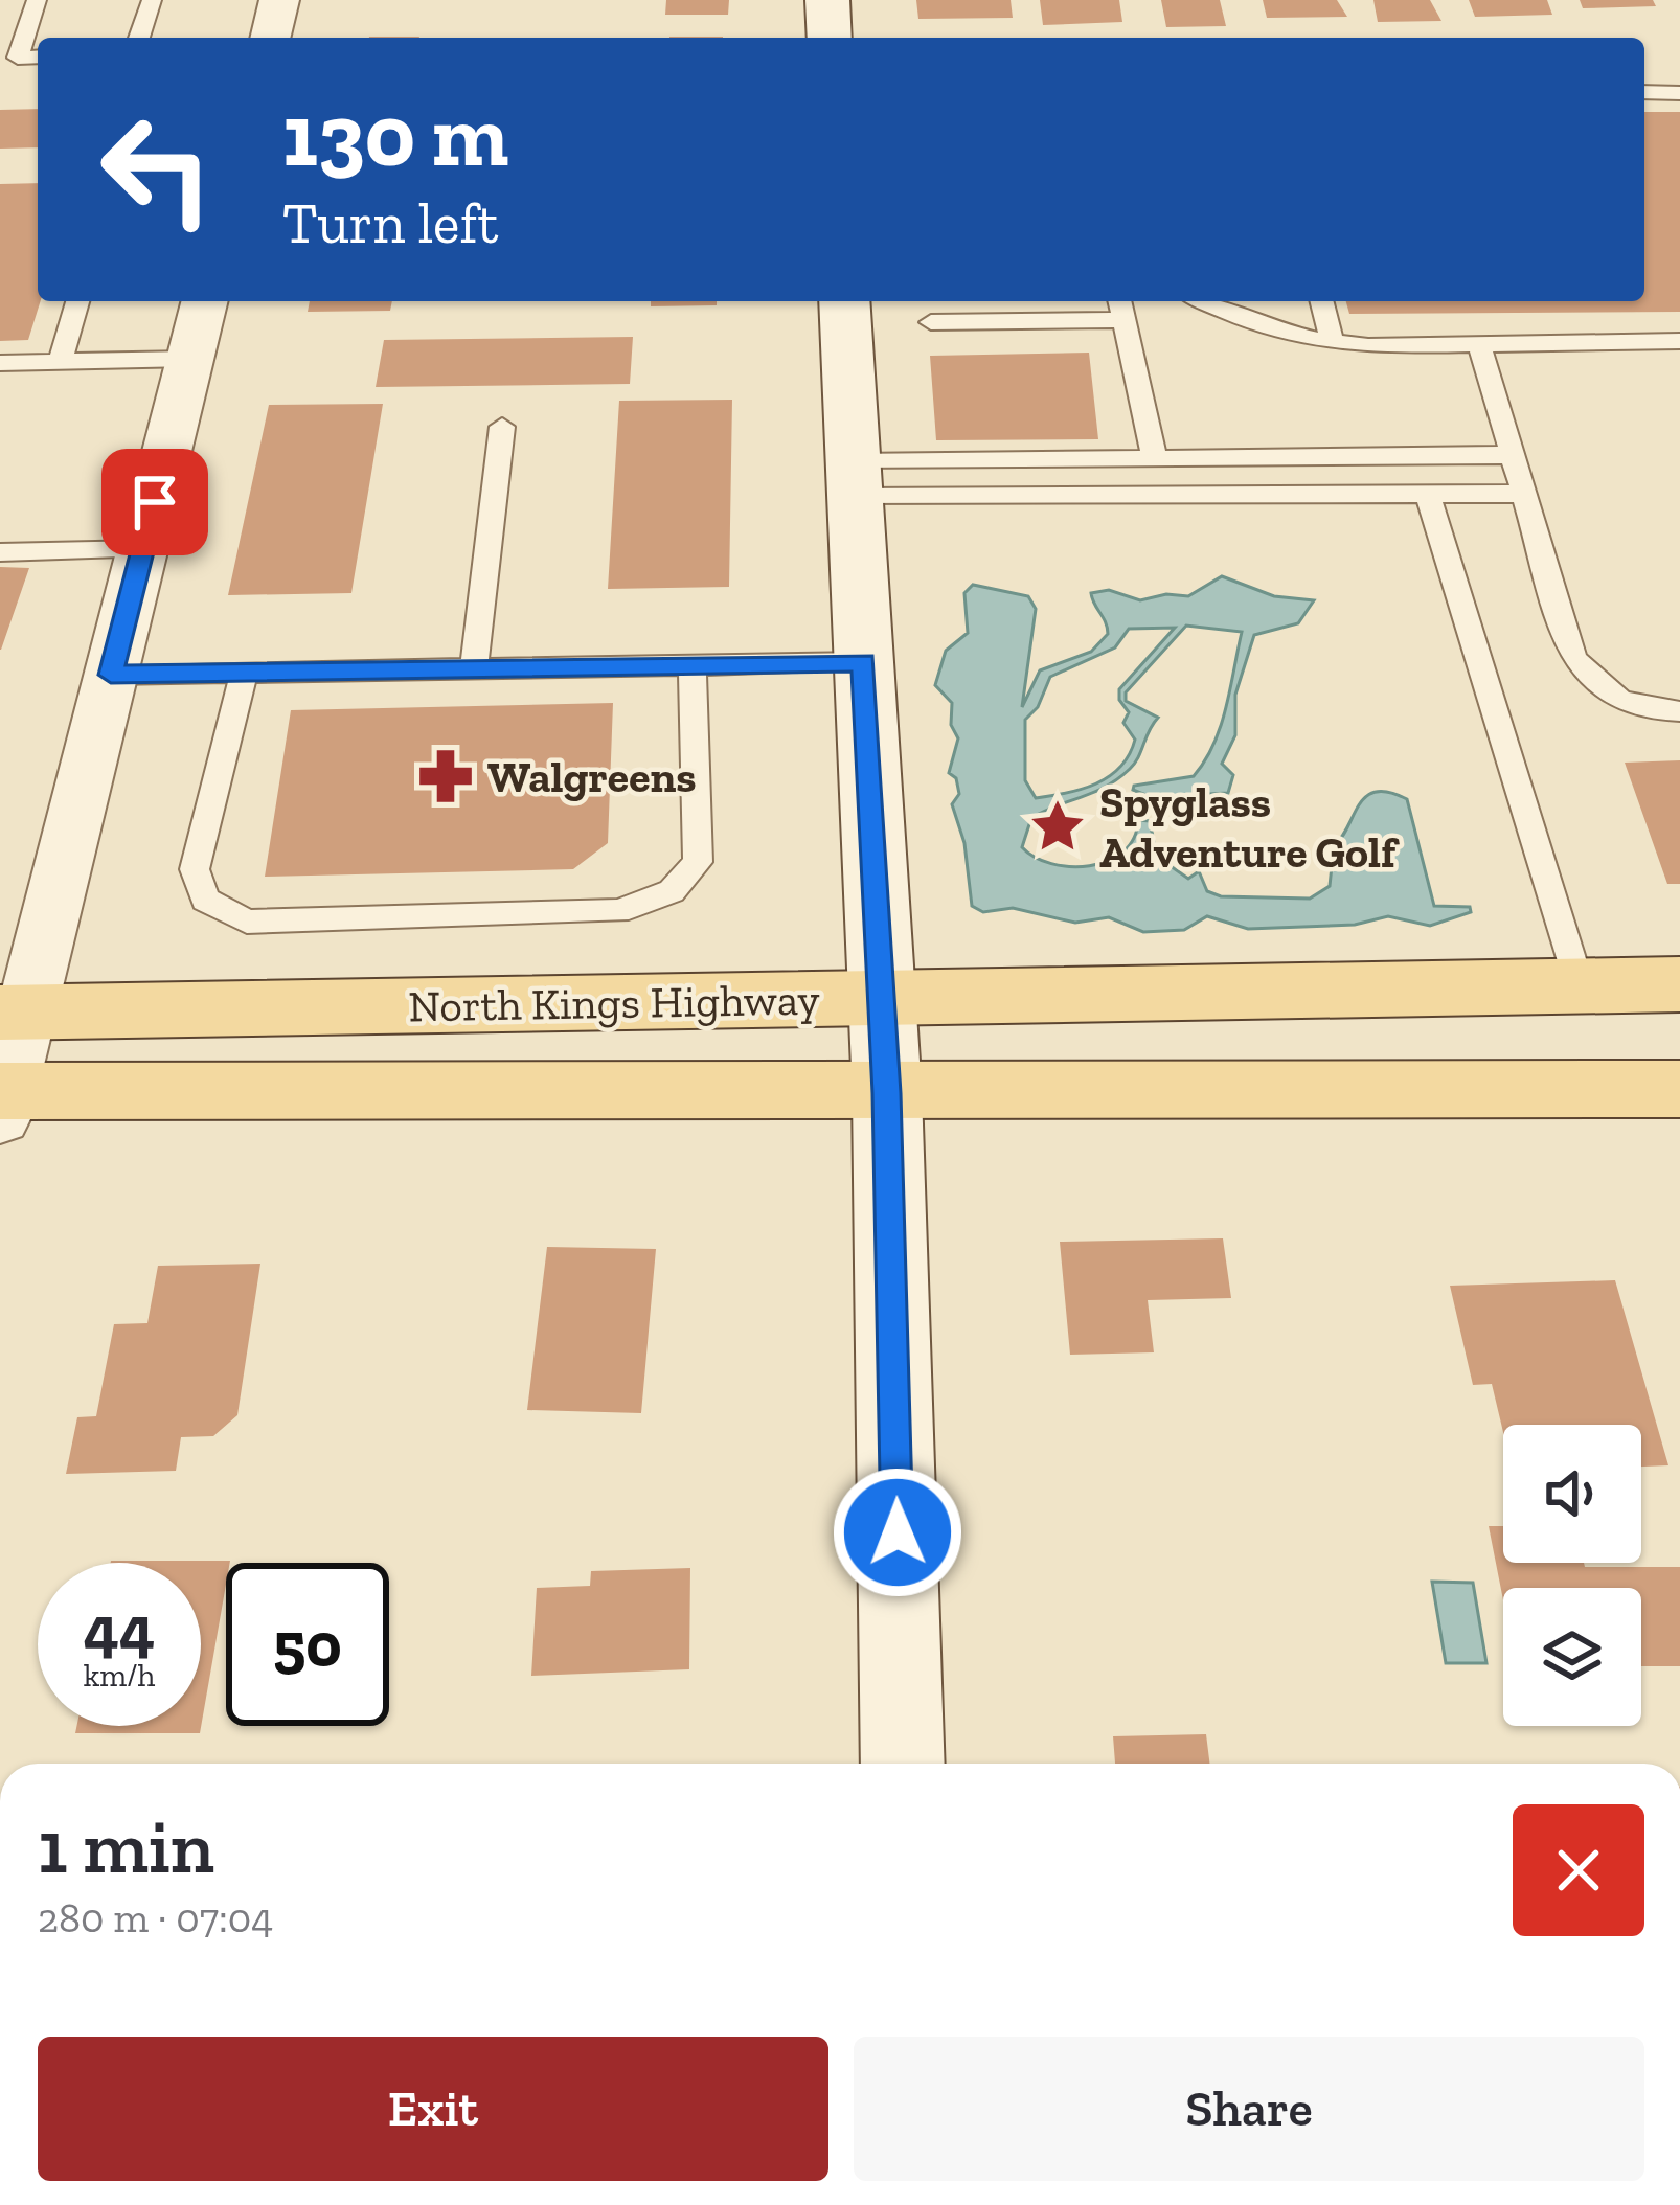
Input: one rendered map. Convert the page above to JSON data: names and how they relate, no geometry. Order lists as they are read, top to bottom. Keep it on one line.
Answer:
{"streets":{"main road":["North Kings Highway"]},"places":{"pharmacy":["Walgreens"],"place":["Spyglass Adventure Golf"]},"page":{"turn":["130 m","Turn left"],"speed":"44 km/h","limit":"50","heading":["1 min","280 m · 07:04"],"buttons":["Exit","Share"]}}
